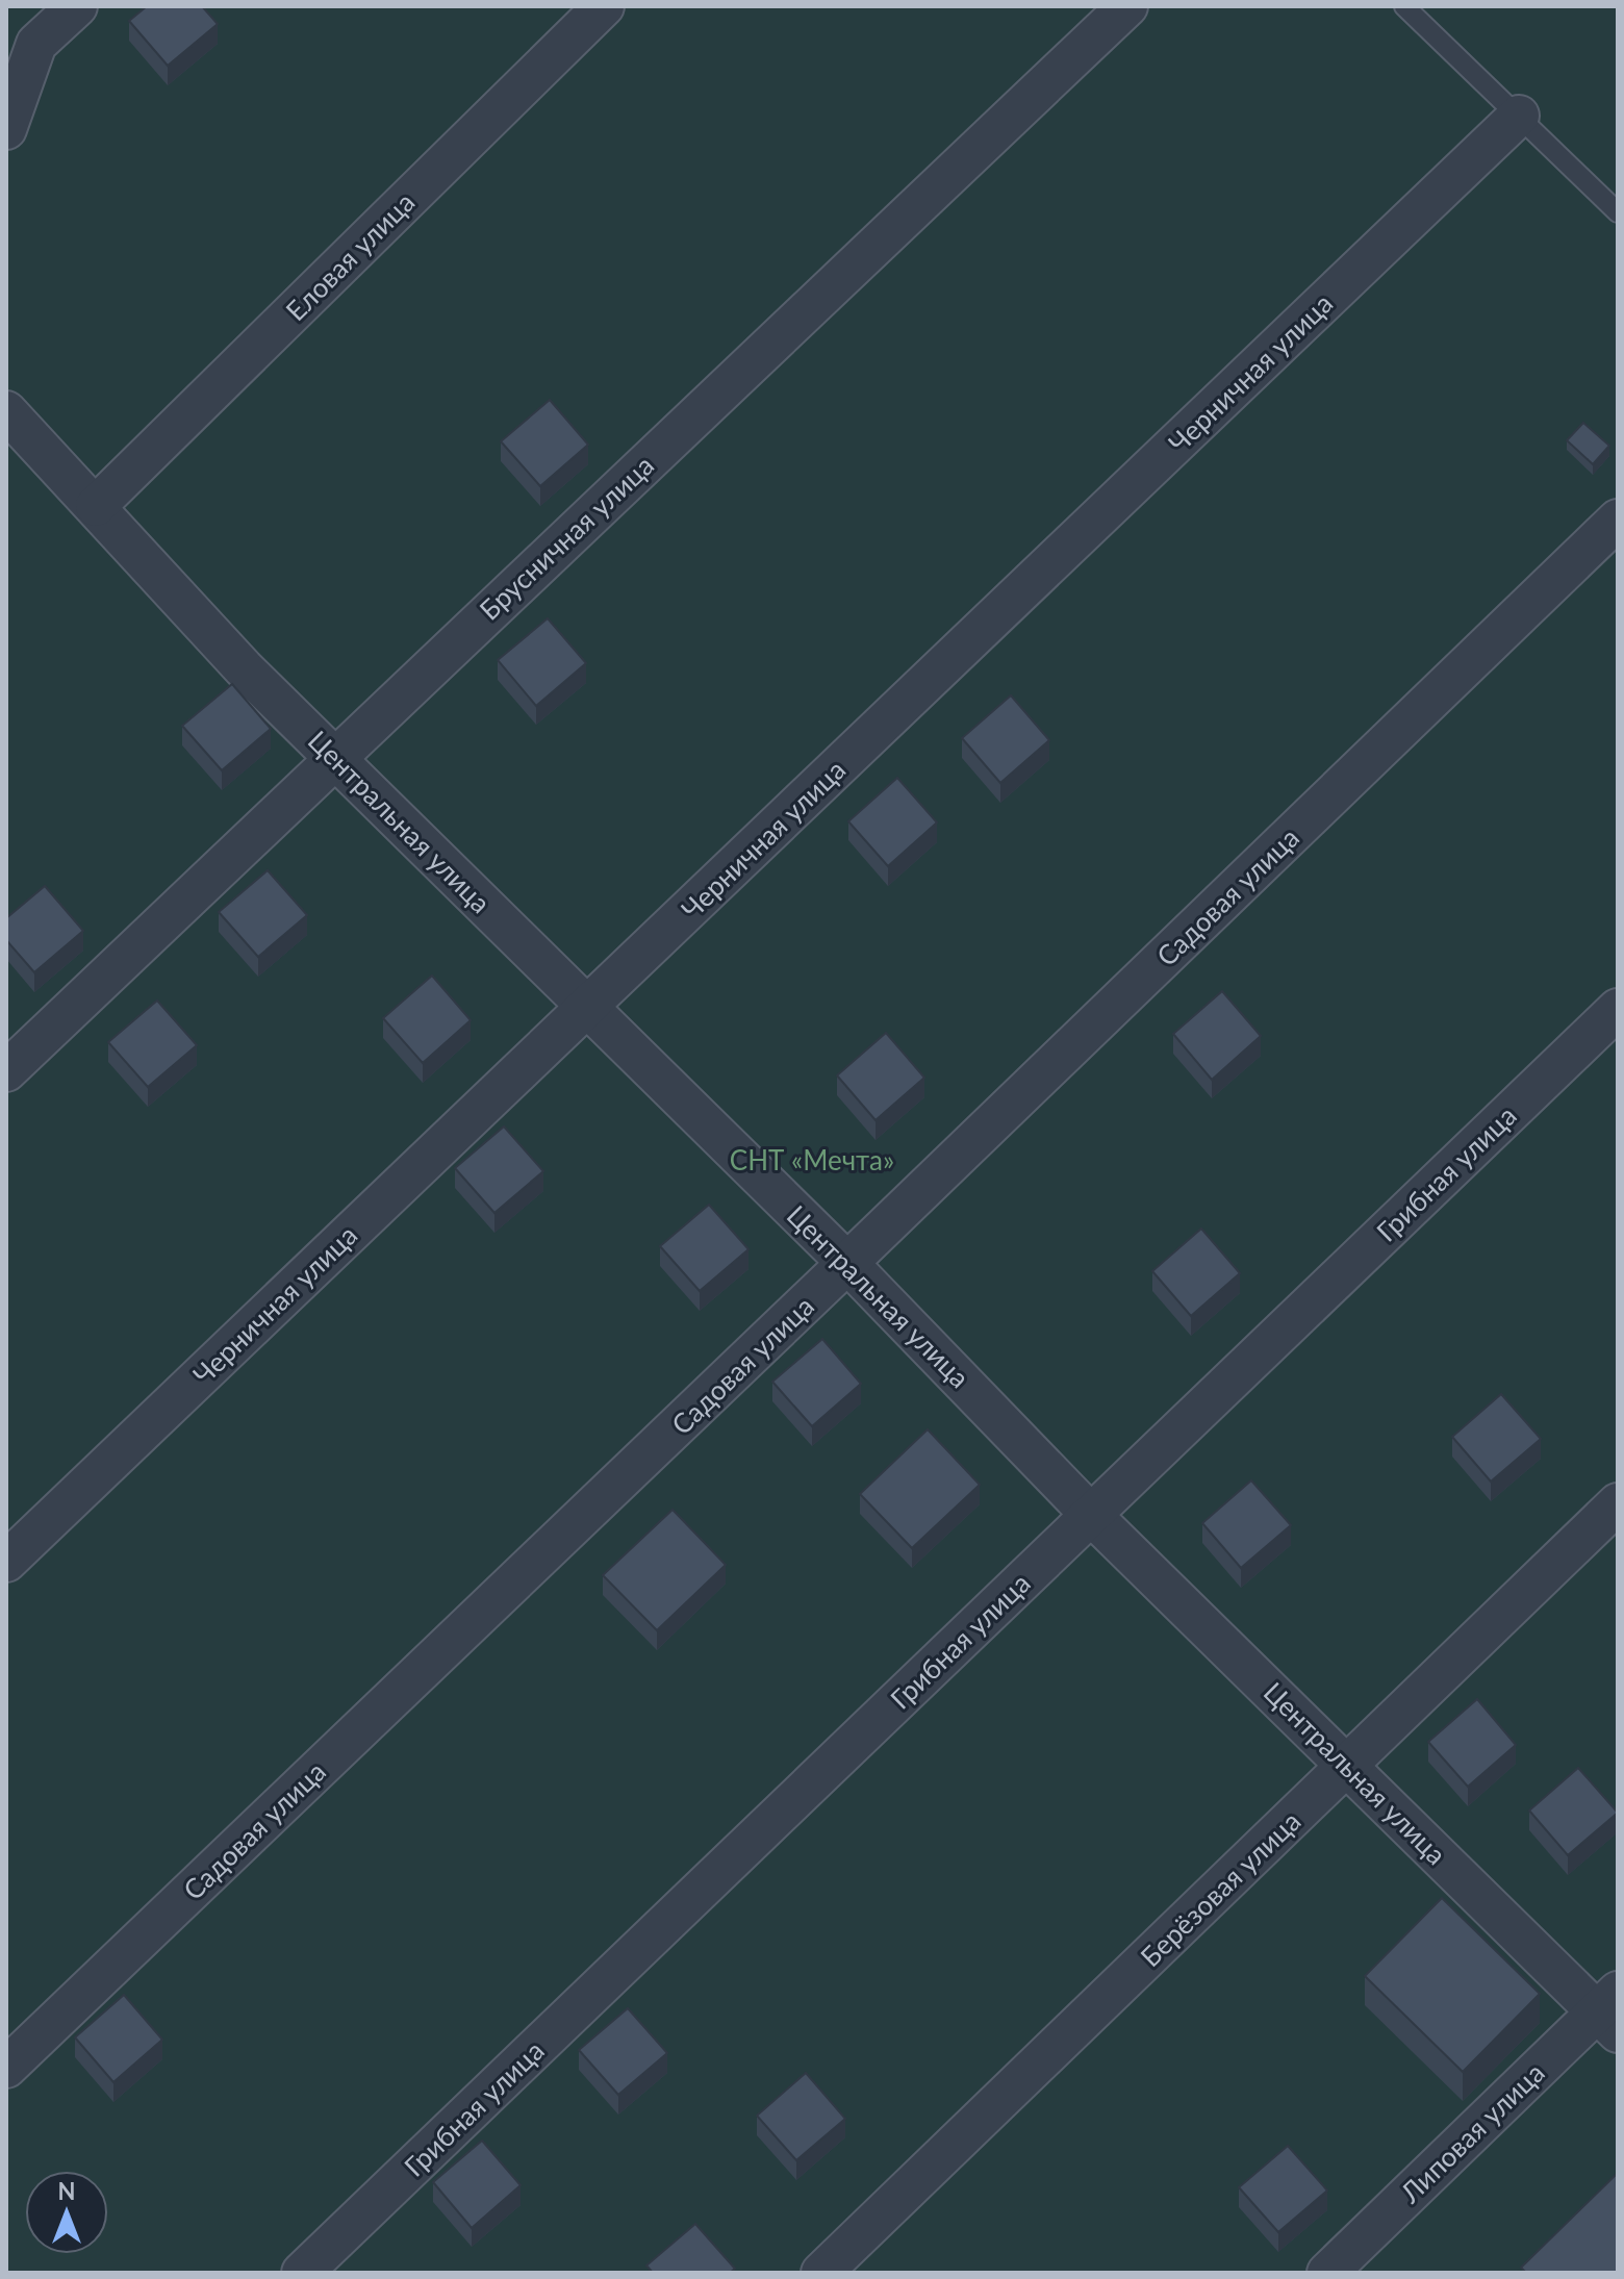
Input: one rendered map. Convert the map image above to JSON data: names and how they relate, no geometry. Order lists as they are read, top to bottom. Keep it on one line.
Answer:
{"streets":{"street":["Еловая улица","Черничная улица","Брусничная улица","Центральная улица","Садовая улица","Грибная улица","Берёзовая улица","Липовая улица"]},"crossings":[["Еловая улица","Центральная улица"],["Черничная улица","Центральная улица"],["Брусничная улица","Центральная улица"],["Центральная улица","Садовая улица"],["Центральная улица","Грибная улица"],["Центральная улица","Берёзовая улица"],["Центральная улица","Липовая улица"]],"parks":["СНТ «Мечта»"],"north":"top"}
